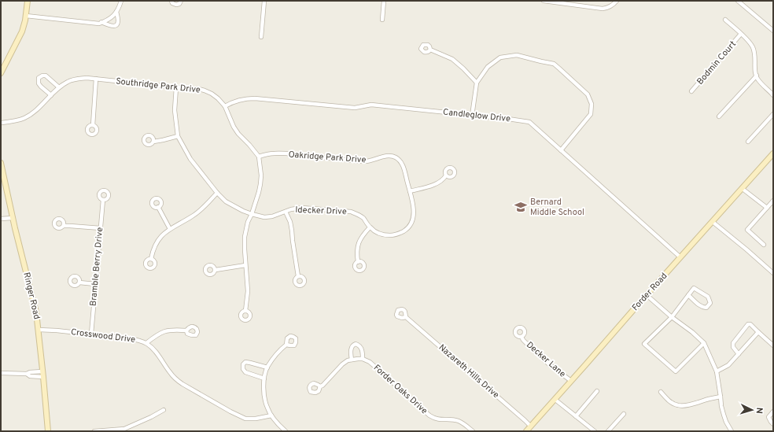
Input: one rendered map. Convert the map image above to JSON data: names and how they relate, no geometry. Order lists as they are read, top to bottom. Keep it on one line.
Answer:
{"streets":{"main road":["Forder Road","Ringer Road"],"street":["Bodmin Court","Southridge Park Drive","Candleglow Drive","Oakridge Park Drive","Idecker Drive","Bramble Berry Drive","Crosswood Drive","Decker Lane","Nazareth Hills Drive","Forder Oaks Drive"]},"crossings":[["Southridge Park Drive","Candleglow Drive"],["Southridge Park Drive","Oakridge Park Drive"],["Southridge Park Drive","Idecker Drive"],["Candleglow Drive","Forder Road"],["Oakridge Park Drive","Idecker Drive"],["Bramble Berry Drive","Crosswood Drive"],["Forder Road","Decker Lane"],["Forder Road","Nazareth Hills Drive"],["Ringer Road","Crosswood Drive"]],"places":{"school or university":["Bernard Middle School"]},"north":"right"}
